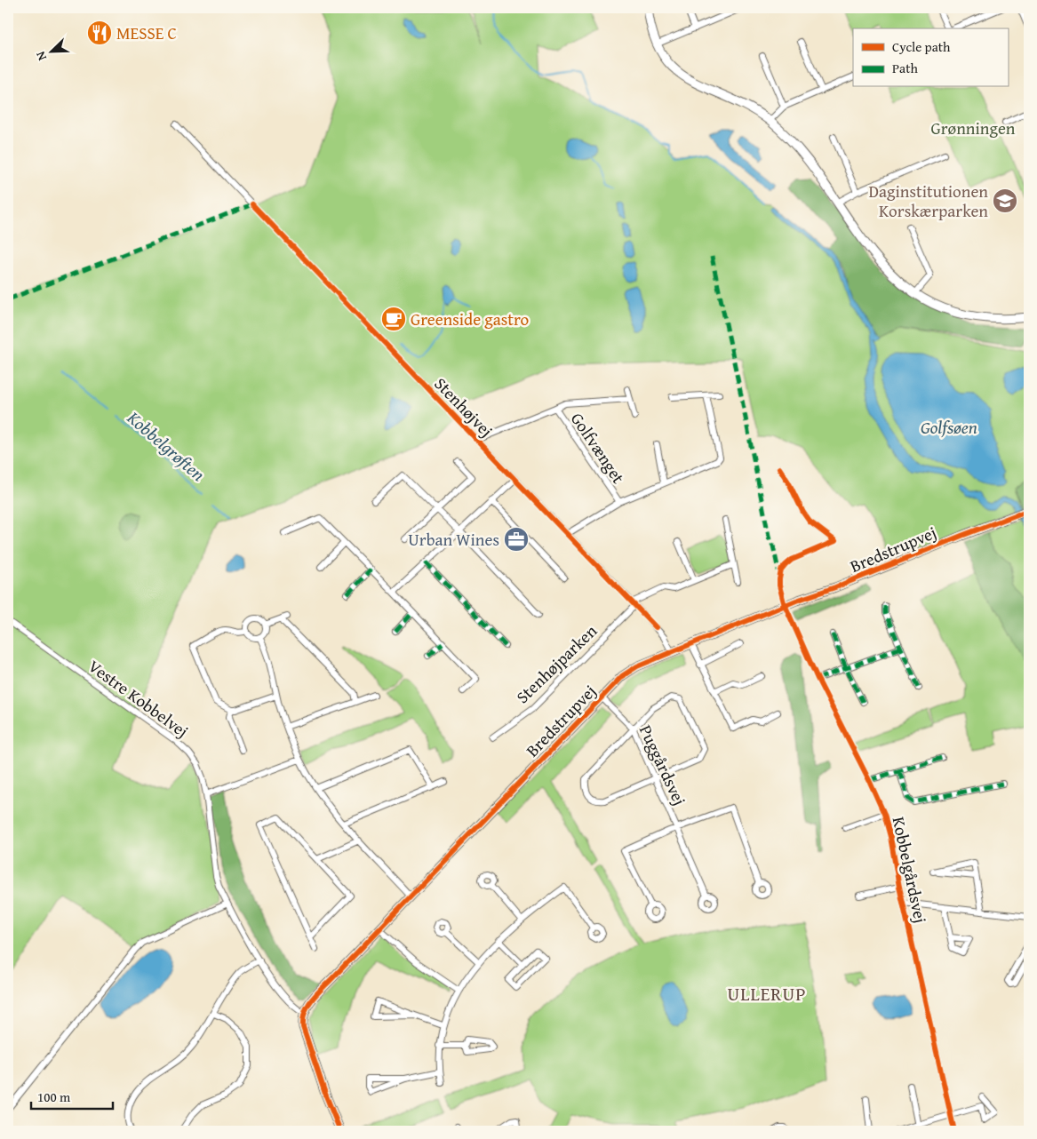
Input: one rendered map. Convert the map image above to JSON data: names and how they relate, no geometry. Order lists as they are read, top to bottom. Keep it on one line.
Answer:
{"streets":{"street":["Stenhøjvej","Golfvænget","Bredstrupvej","Stenhøjparken","Vestre Kobbelvej","Puggårdsvej","Kobbelgårdsvej"]},"crossings":[["Stenhøjvej","Golfvænget"],["Stenhøjvej","Bredstrupvej"],["Stenhøjvej","Stenhøjparken"],["Bredstrupvej","Vestre Kobbelvej"],["Bredstrupvej","Puggårdsvej"],["Bredstrupvej","Kobbelgårdsvej"]],"districts":["ULLERUP"],"water":["Golfsøen","Kobbelgrøften"],"parks":["Grønningen"],"places":{"restaurant":["MESSE C"],"school or university":["Daginstitutionen Korskærparken"],"cafe":["Greenside gastro"],"office":["Urban Wines"]},"legend":["Cycle path","Path"],"scale_bar":"100 m","north":"bottom left"}
